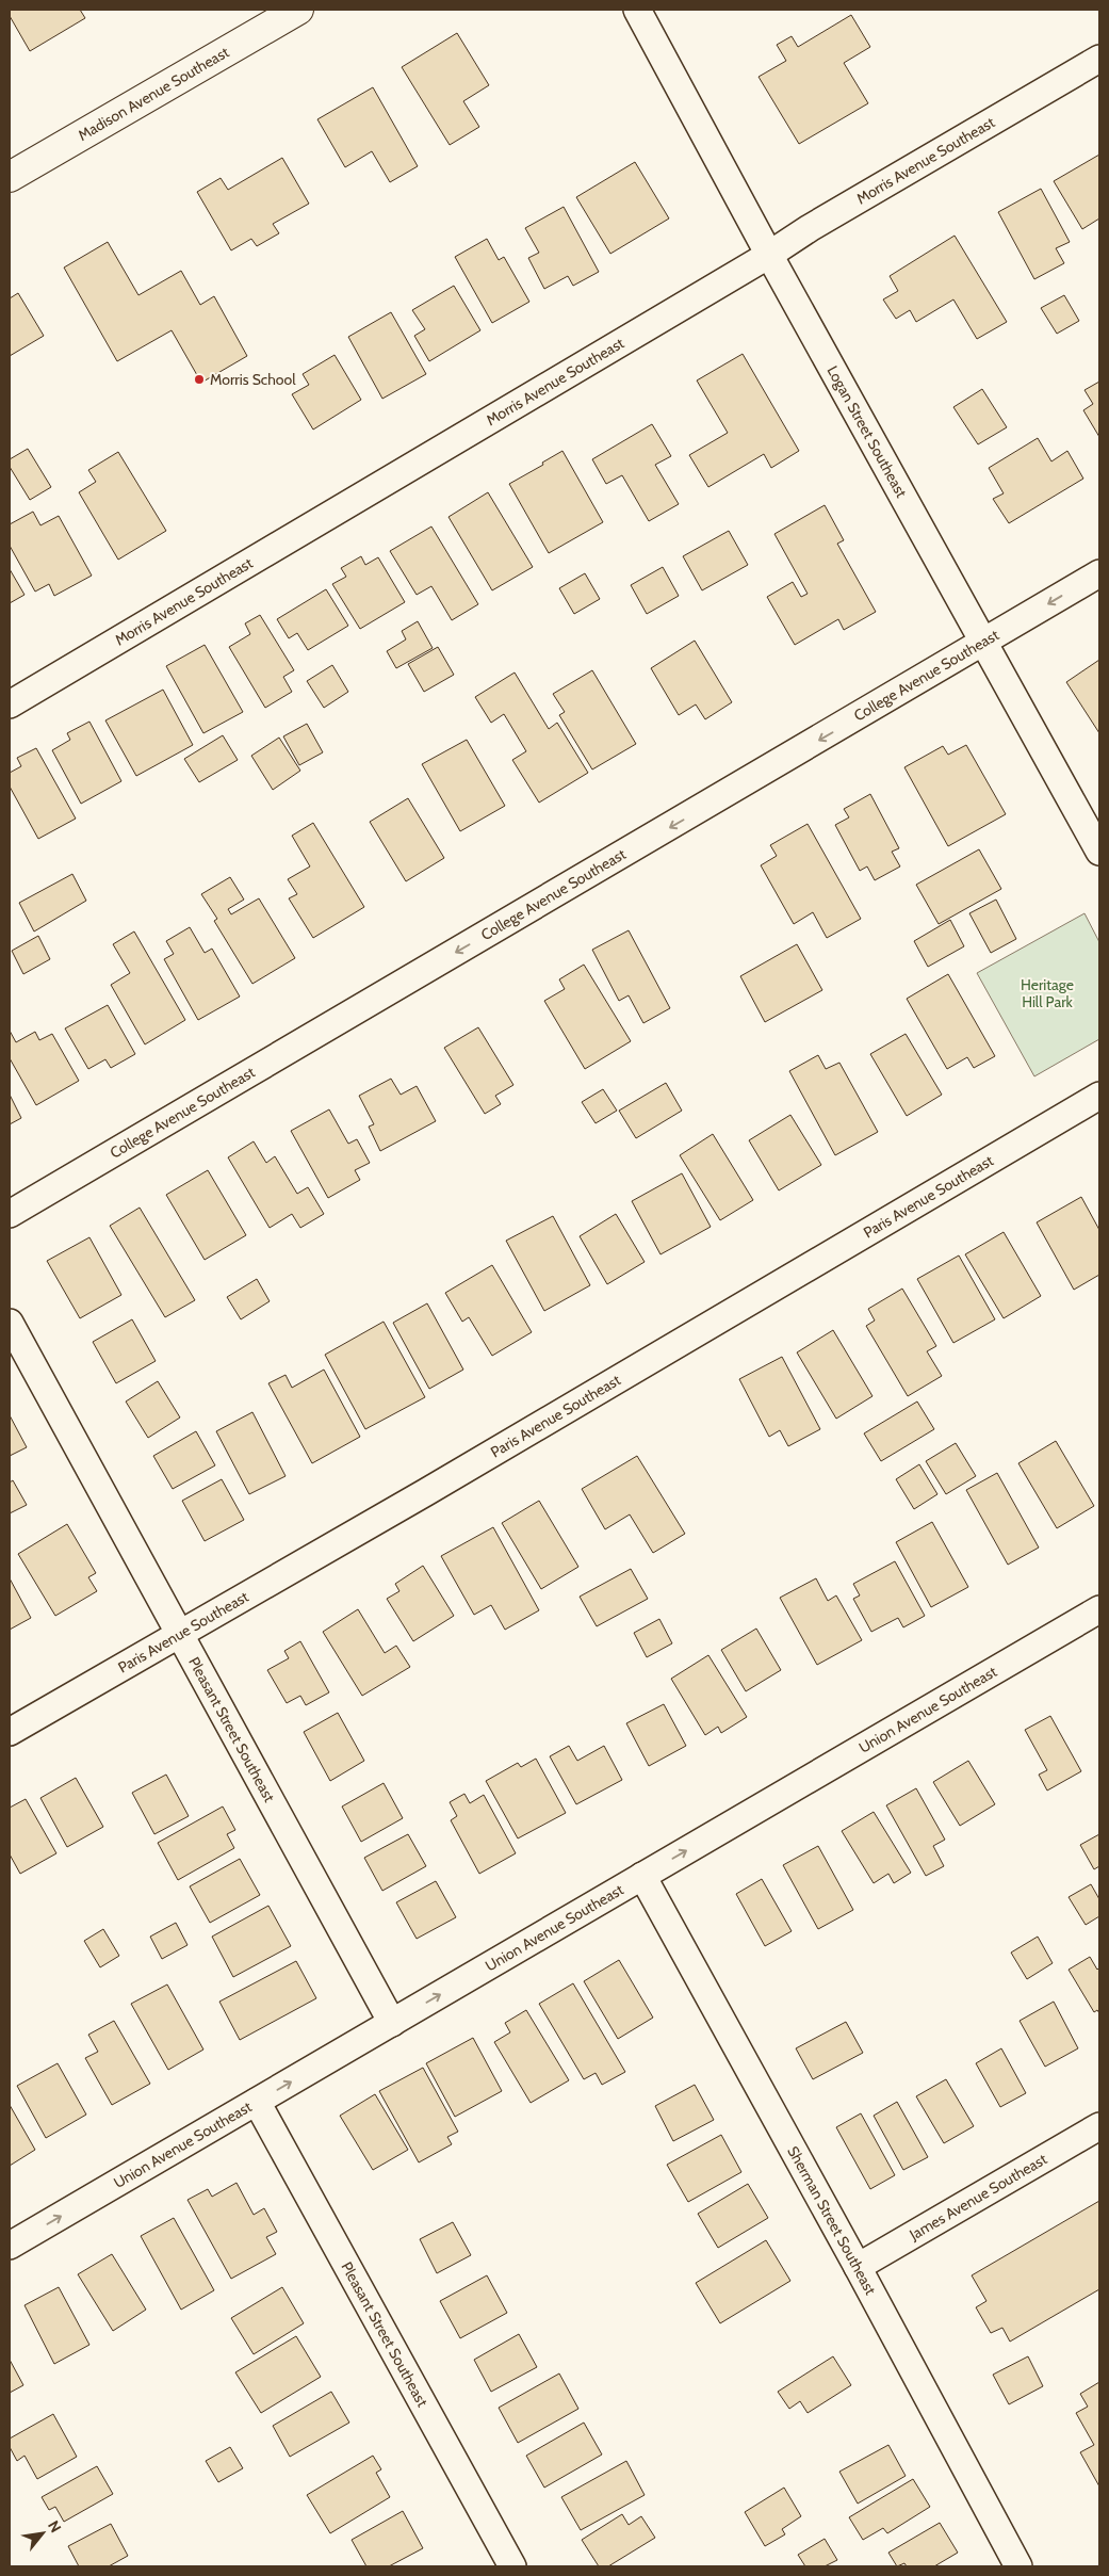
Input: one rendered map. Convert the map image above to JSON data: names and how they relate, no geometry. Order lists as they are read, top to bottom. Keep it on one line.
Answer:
{"streets":{"street":["Madison Avenue Southeast","Morris Avenue Southeast","Logan Street Southeast","College Avenue Southeast","Paris Avenue Southeast","Union Avenue Southeast","Pleasant Street Southeast","James Avenue Southeast","Sherman Street Southeast"]},"crossings":[["Morris Avenue Southeast","Logan Street Southeast"],["Logan Street Southeast","College Avenue Southeast"],["Paris Avenue Southeast","Pleasant Street Southeast"],["Union Avenue Southeast","Pleasant Street Southeast"],["Union Avenue Southeast","Sherman Street Southeast"],["James Avenue Southeast","Sherman Street Southeast"]],"one_way":["College Avenue Southeast","Union Avenue Southeast"],"parks":["Heritage Hill Park"],"places":["Morris School"],"north":"top right"}
